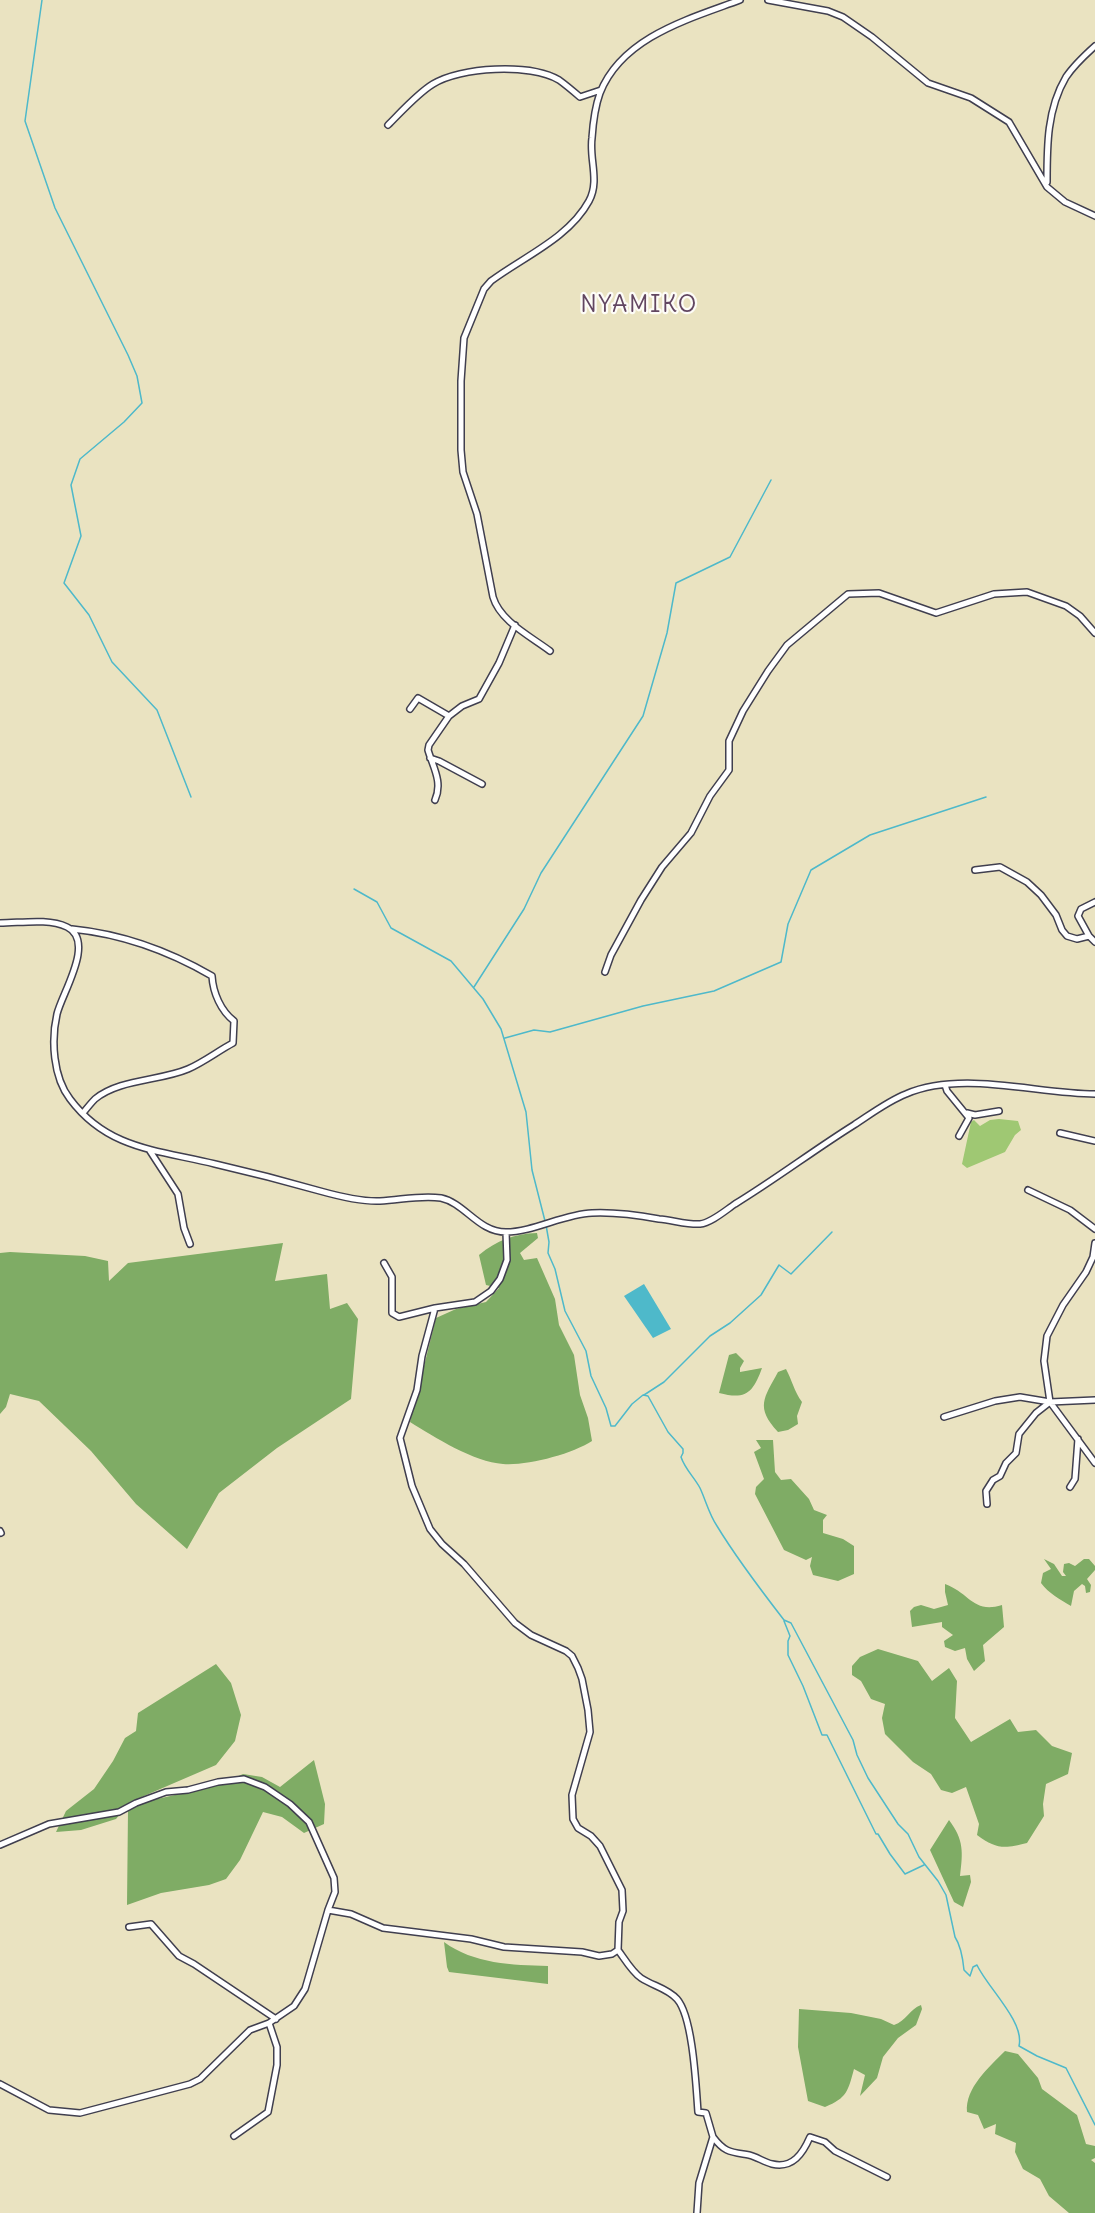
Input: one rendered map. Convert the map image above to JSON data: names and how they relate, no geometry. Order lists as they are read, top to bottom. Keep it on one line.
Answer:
{"districts":["NYAMIKO"]}
